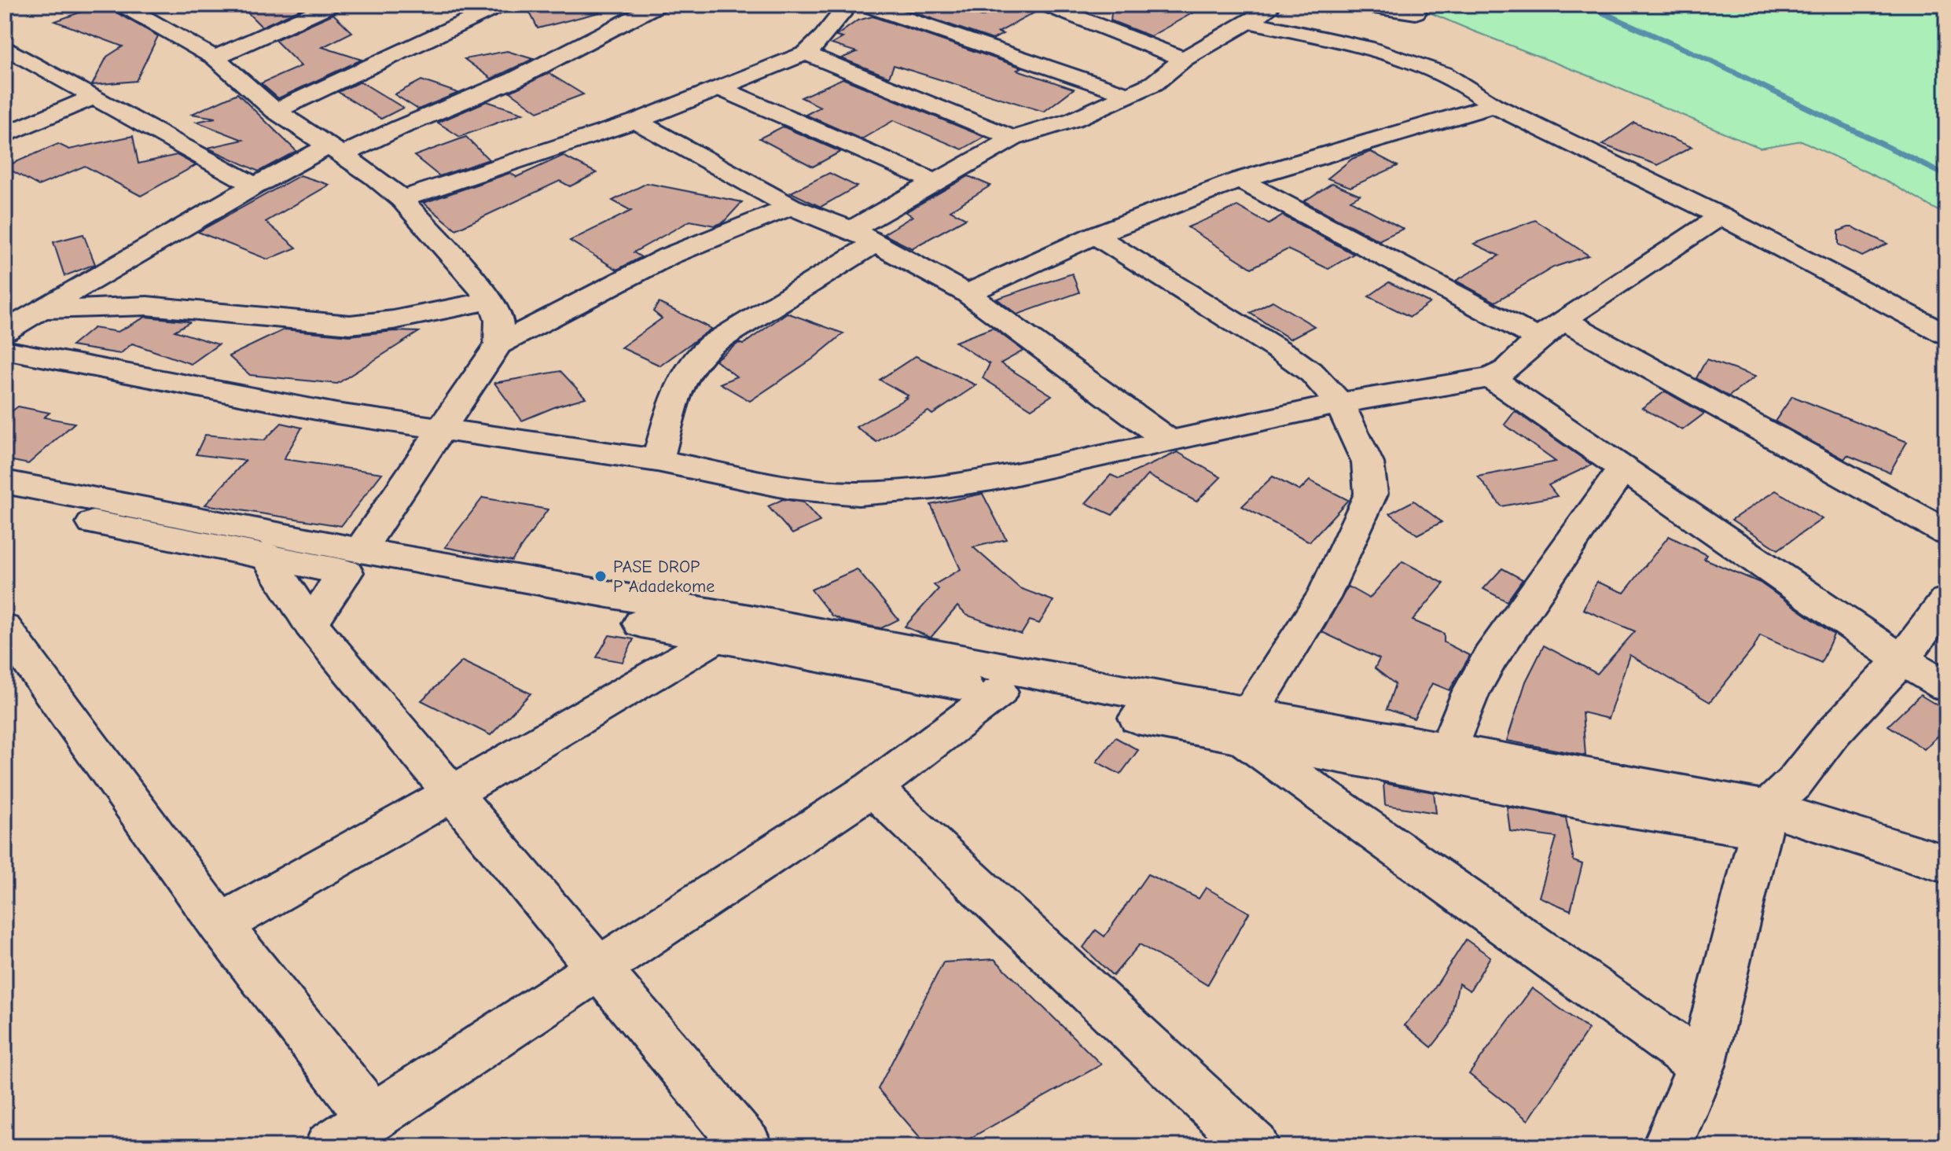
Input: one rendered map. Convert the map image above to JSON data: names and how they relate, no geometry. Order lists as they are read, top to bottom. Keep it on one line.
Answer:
{"places":["PASE DROP P Adadekome"]}
